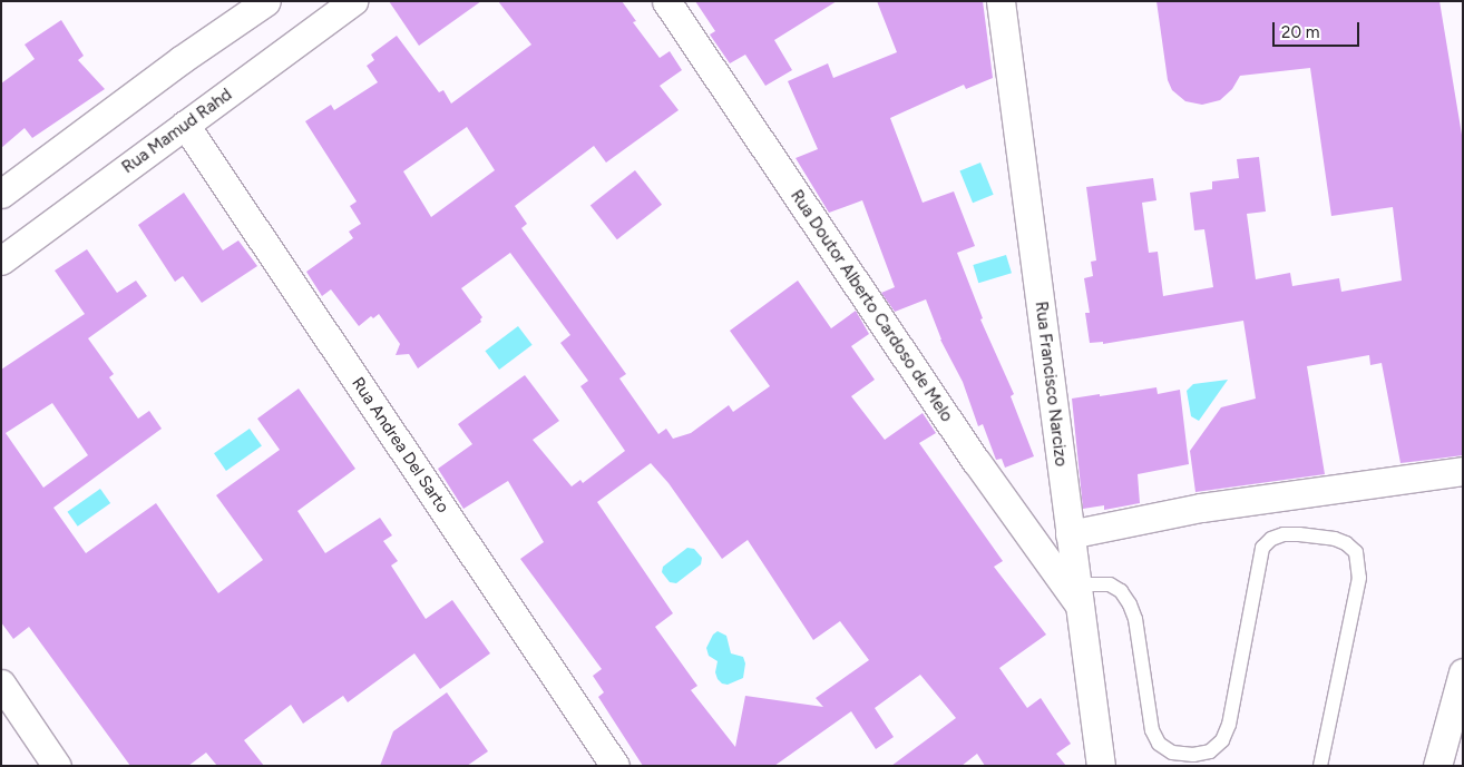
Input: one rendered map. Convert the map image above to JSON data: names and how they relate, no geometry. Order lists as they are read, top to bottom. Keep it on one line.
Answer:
{"streets":{"street":["Rua Mamud Rahd","Rua Doutor Alberto Cardoso de Melo","Rua Francisco Narcizo","Rua Andrea Del Sarto"]},"crossings":[["Rua Mamud Rahd","Rua Andrea Del Sarto"],["Rua Doutor Alberto Cardoso de Melo","Rua Francisco Narcizo"]],"scale_bar":"20 m"}
